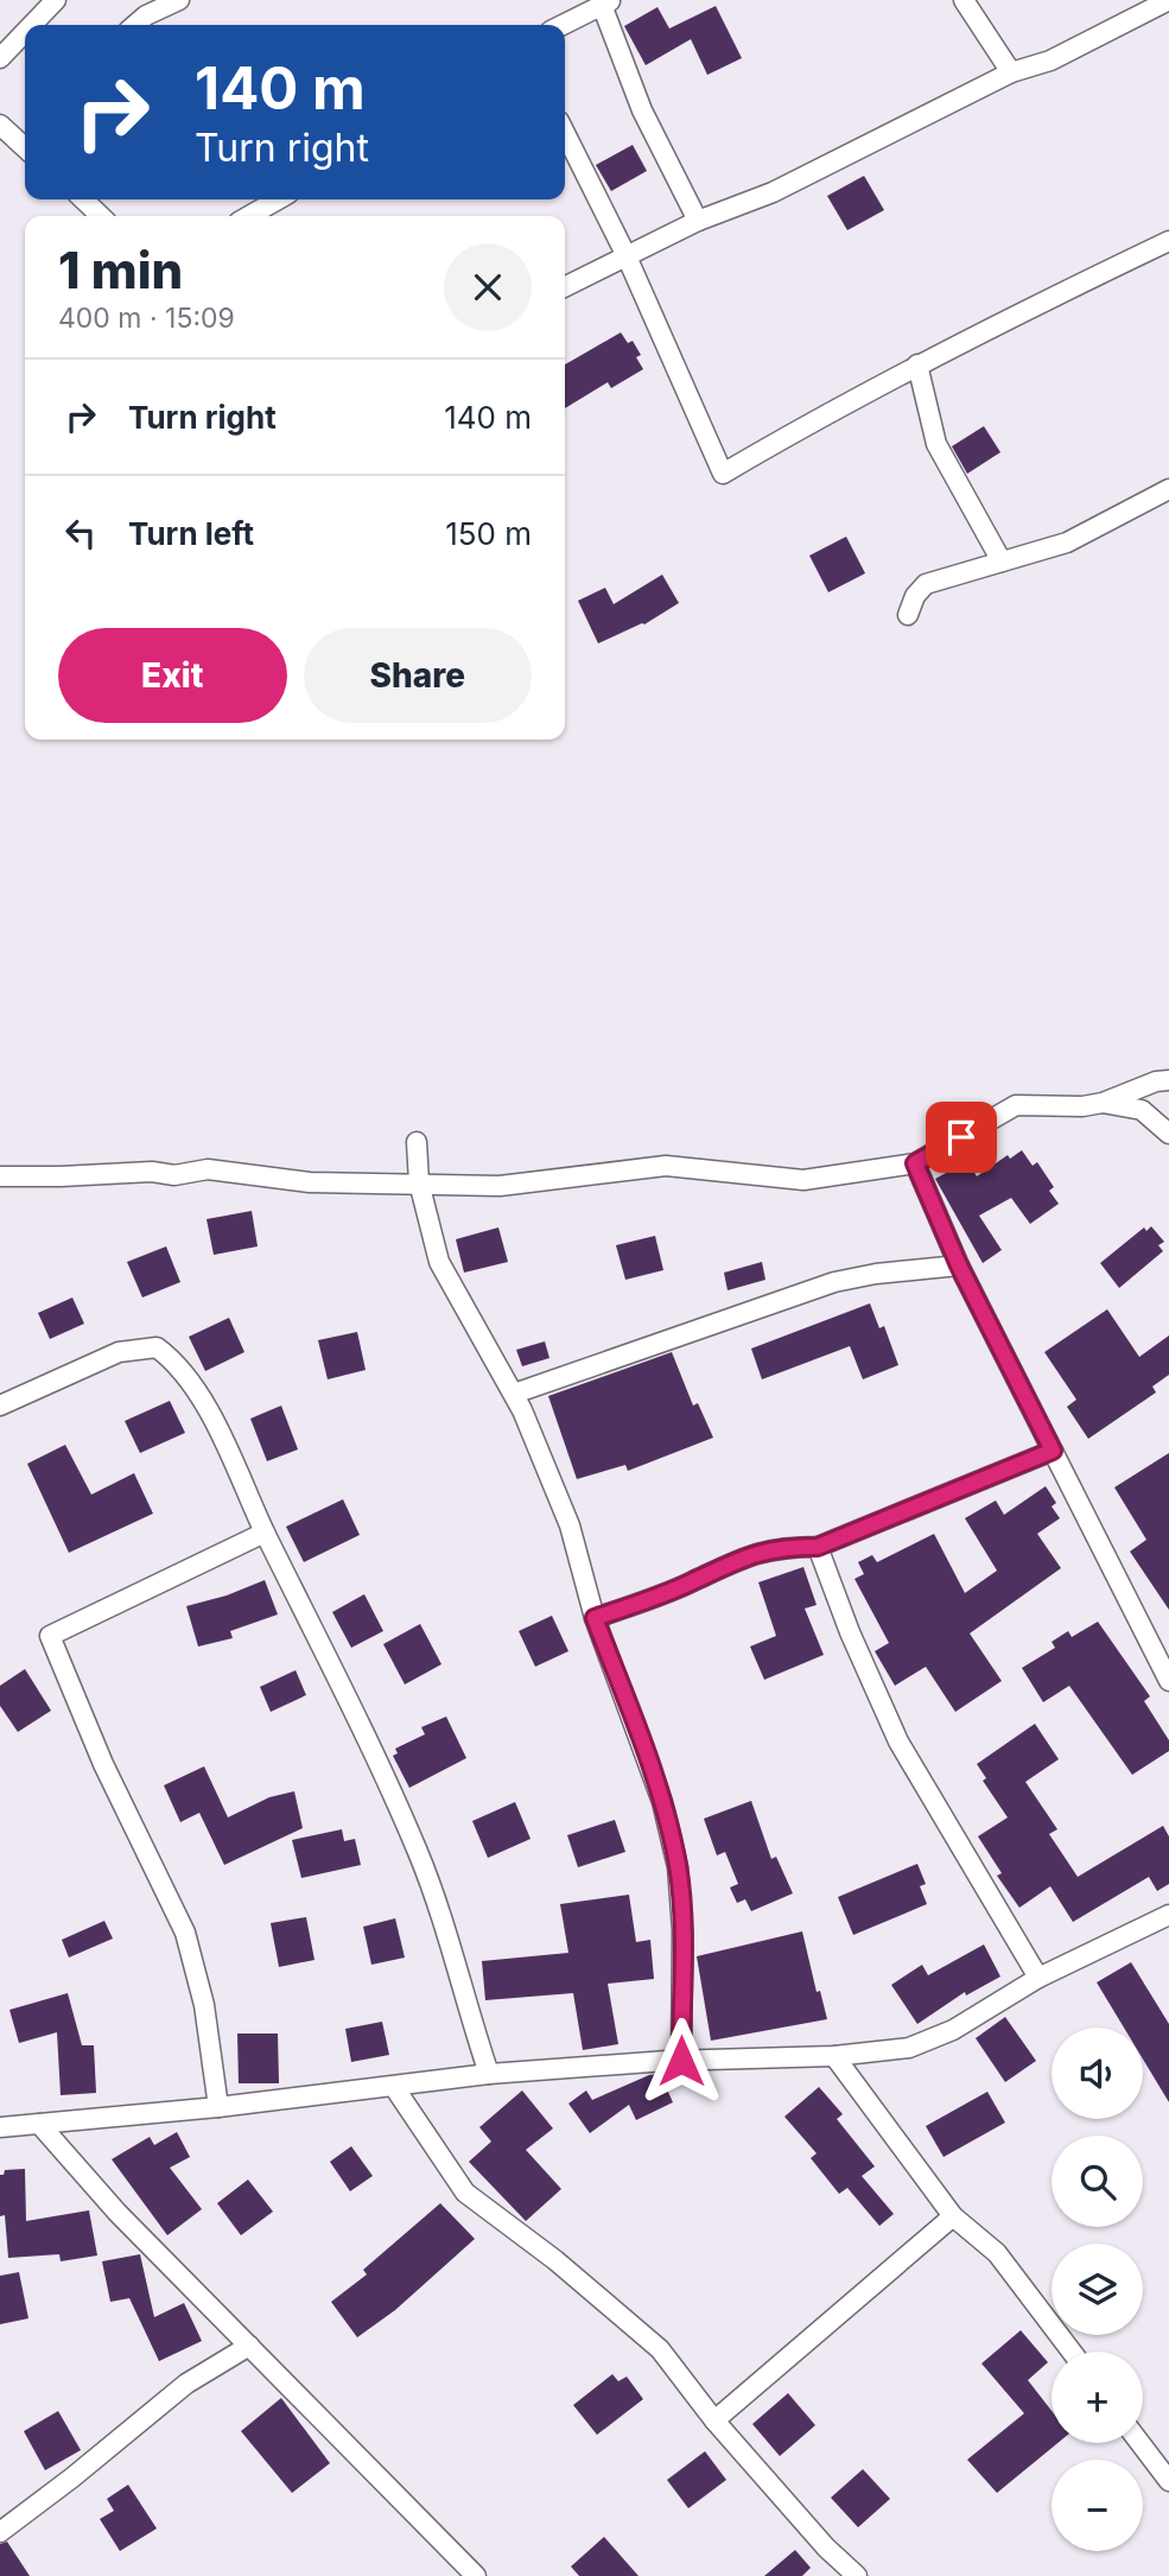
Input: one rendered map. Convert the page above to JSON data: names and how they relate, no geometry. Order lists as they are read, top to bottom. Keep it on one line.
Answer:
{"page":{"turn":["140 m","Turn right"],"heading":["1 min","400 m · 15:09"],"list":[{"name":"Turn right","value":"140 m"},{"name":"Turn left","value":"150 m"}],"buttons":["Exit","Share"],"map_buttons":["+","−"]}}
